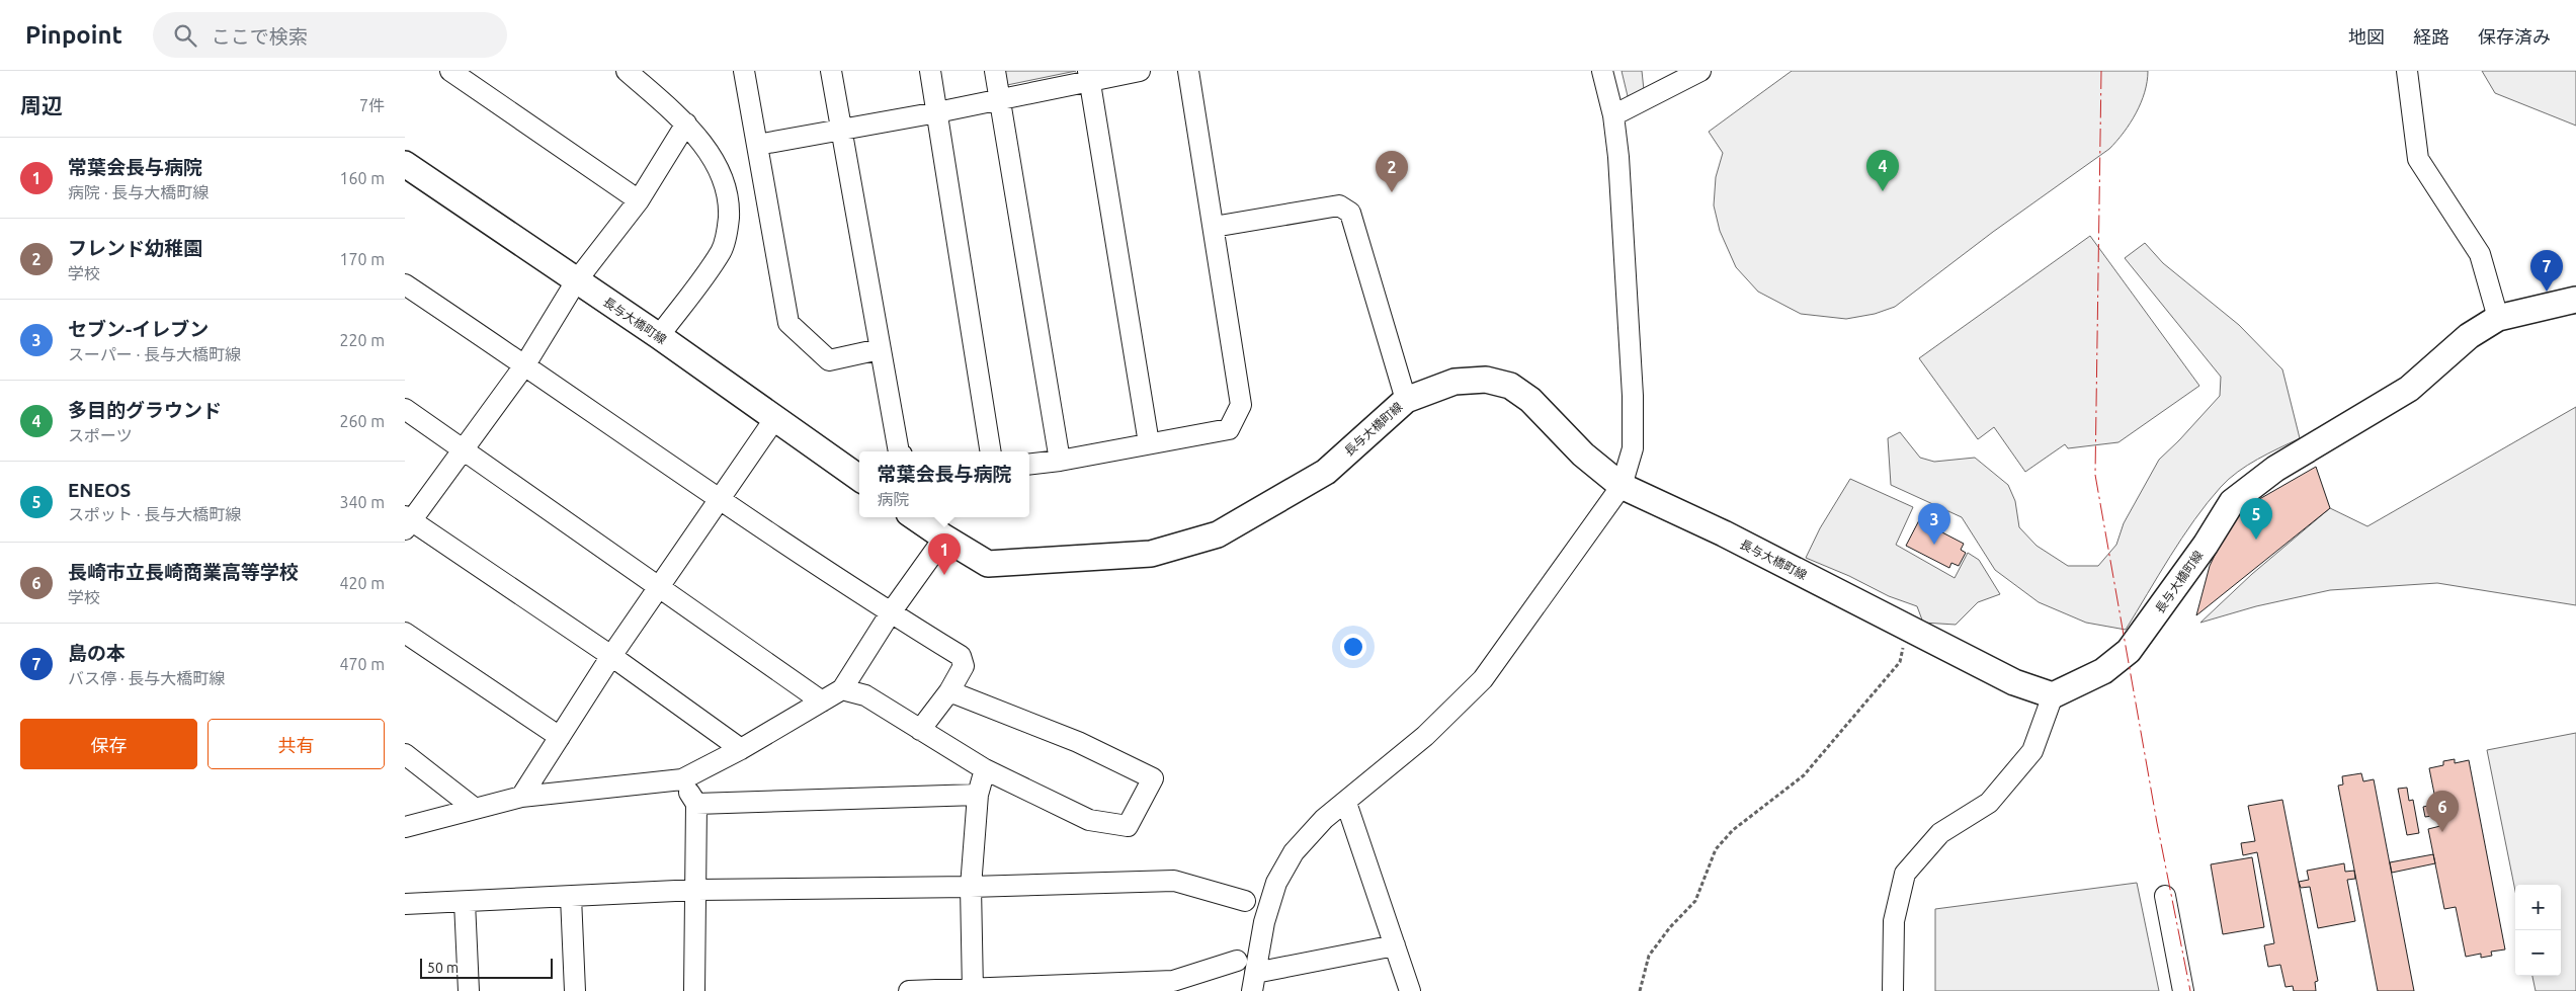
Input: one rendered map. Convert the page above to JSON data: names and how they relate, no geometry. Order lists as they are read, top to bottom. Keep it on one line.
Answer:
{"streets":{"main road":["長与大橋町線"]},"scale_bar":"50 m","page":{"header":"Pinpoint","search":"ここで検索","nav":["地図","経路","保存済み"],"heading":["周辺","7件"],"list":[{"mark":"1","name":"常葉会長与病院","note":"病院 · 長与大橋町線","value":"160 m"},{"mark":"2","name":"フレンド幼稚園","note":"学校","value":"170 m"},{"mark":"3","name":"セブン-イレブン","note":"スーパー · 長与大橋町線","value":"220 m"},{"mark":"4","name":"多目的グラウンド","note":"スポーツ","value":"260 m"},{"mark":"5","name":"ENEOS","note":"スポット · 長与大橋町線","value":"340 m"},{"mark":"6","name":"長崎市立長崎商業高等学校","note":"学校","value":"420 m"},{"mark":"7","name":"島の本","note":"バス停 · 長与大橋町線","value":"470 m"}],"pins":["4","2","7","5","3","1","6"],"popup":["常葉会長与病院","病院"],"buttons":["保存","共有"],"map_buttons":["+","−"],"scale":"50 m"}}
